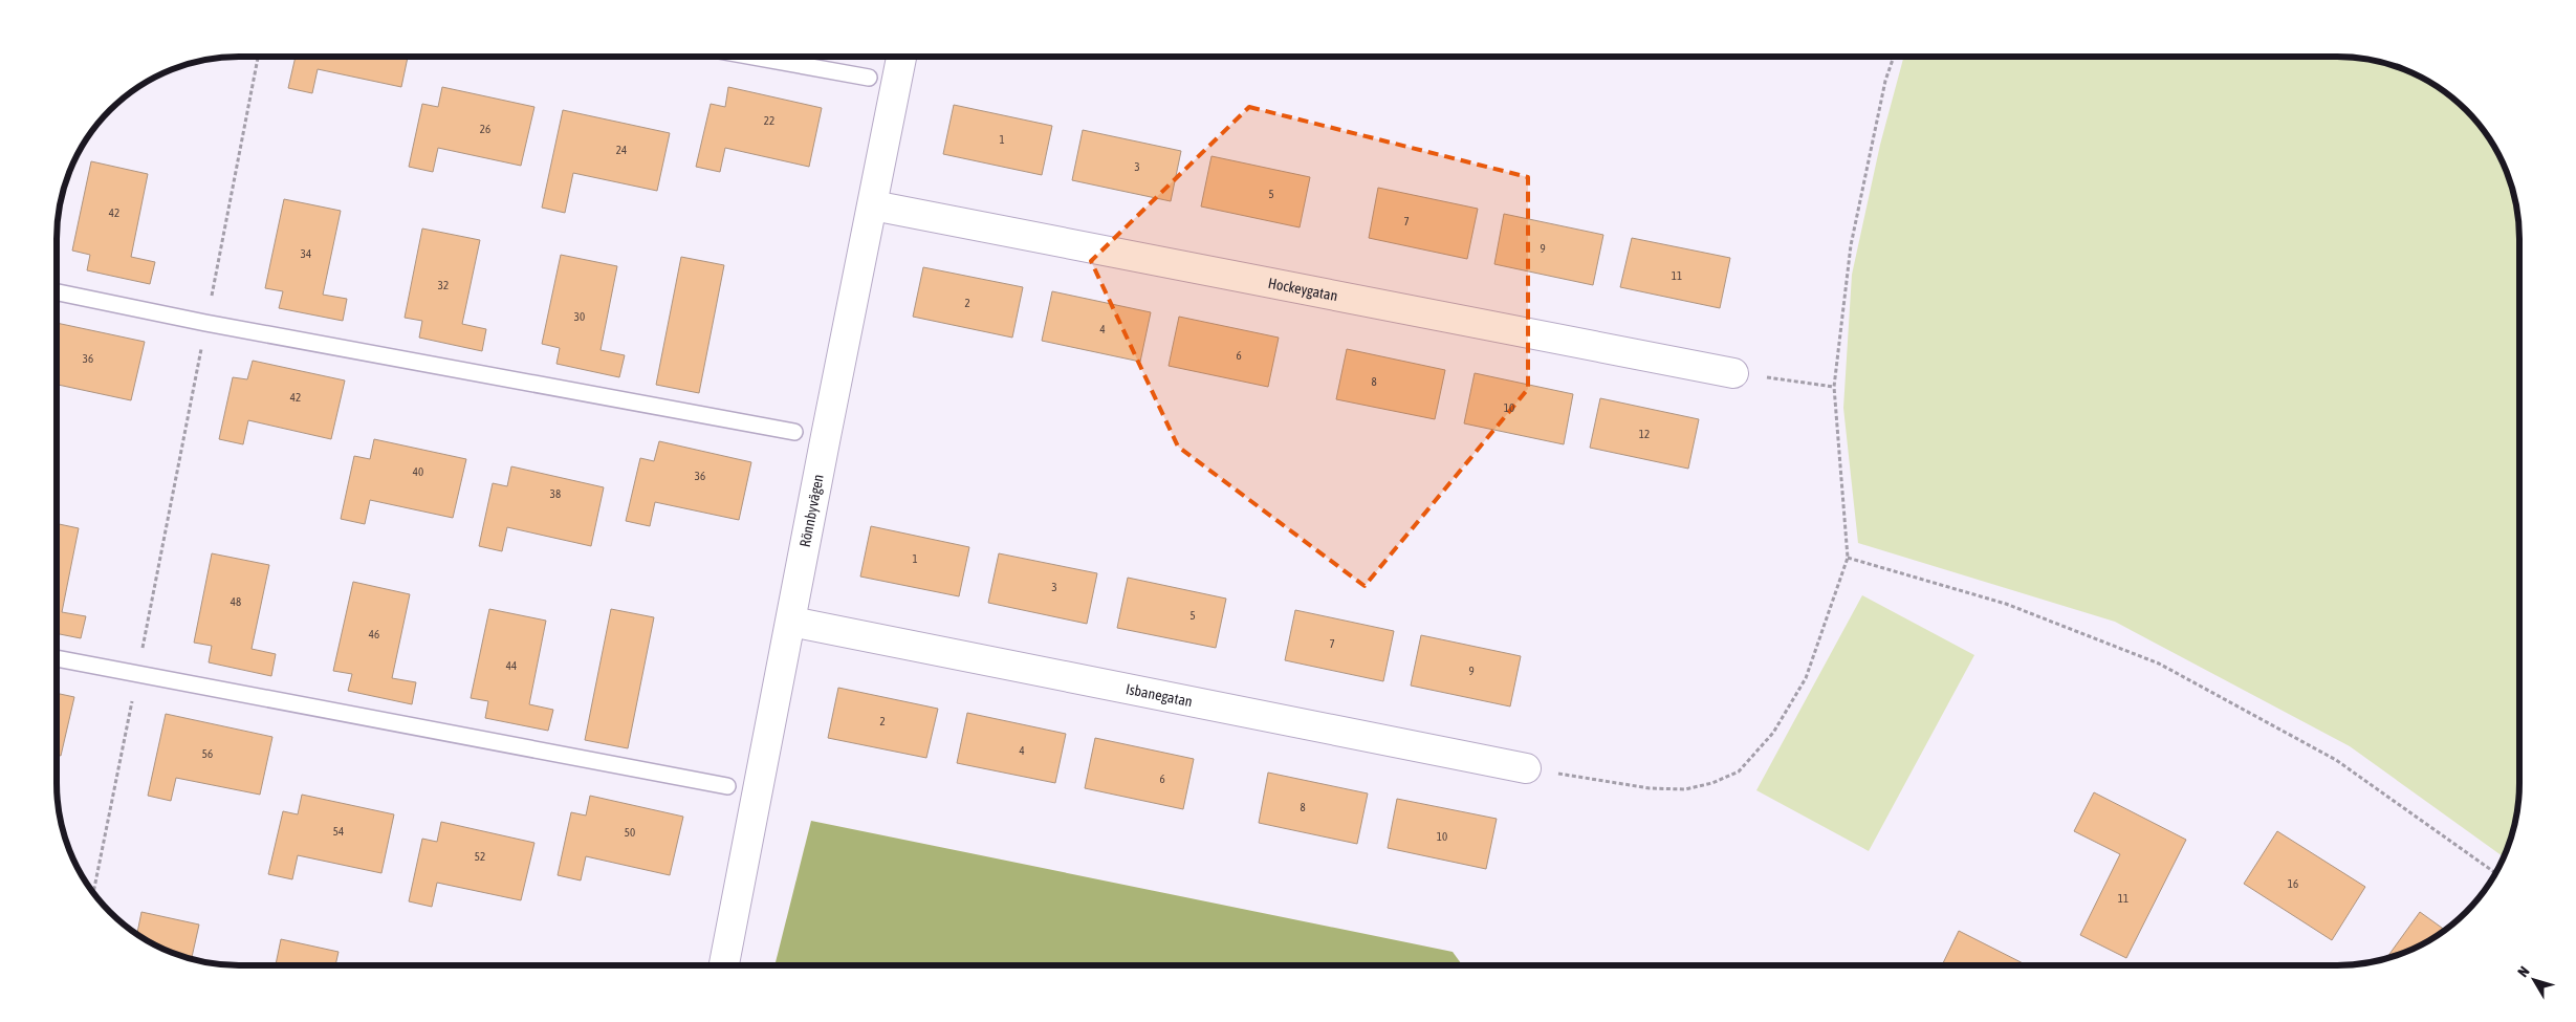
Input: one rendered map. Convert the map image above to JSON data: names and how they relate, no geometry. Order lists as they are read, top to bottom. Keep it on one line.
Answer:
{"streets":{"street":["Hockeygatan","Rönnbyvägen","Isbanegatan"]},"crossings":[["Hockeygatan","Rönnbyvägen"],["Rönnbyvägen","Isbanegatan"]],"house_numbers":["22","26","1","24","3","5","42","7","9","34","11","32","2","30","4","6","36","8","42","10","12","40","36","38","1","3","48","5","46","7","44","9","2","4","56","6","8","54","50","10","52","16","11"],"north":"top left"}
